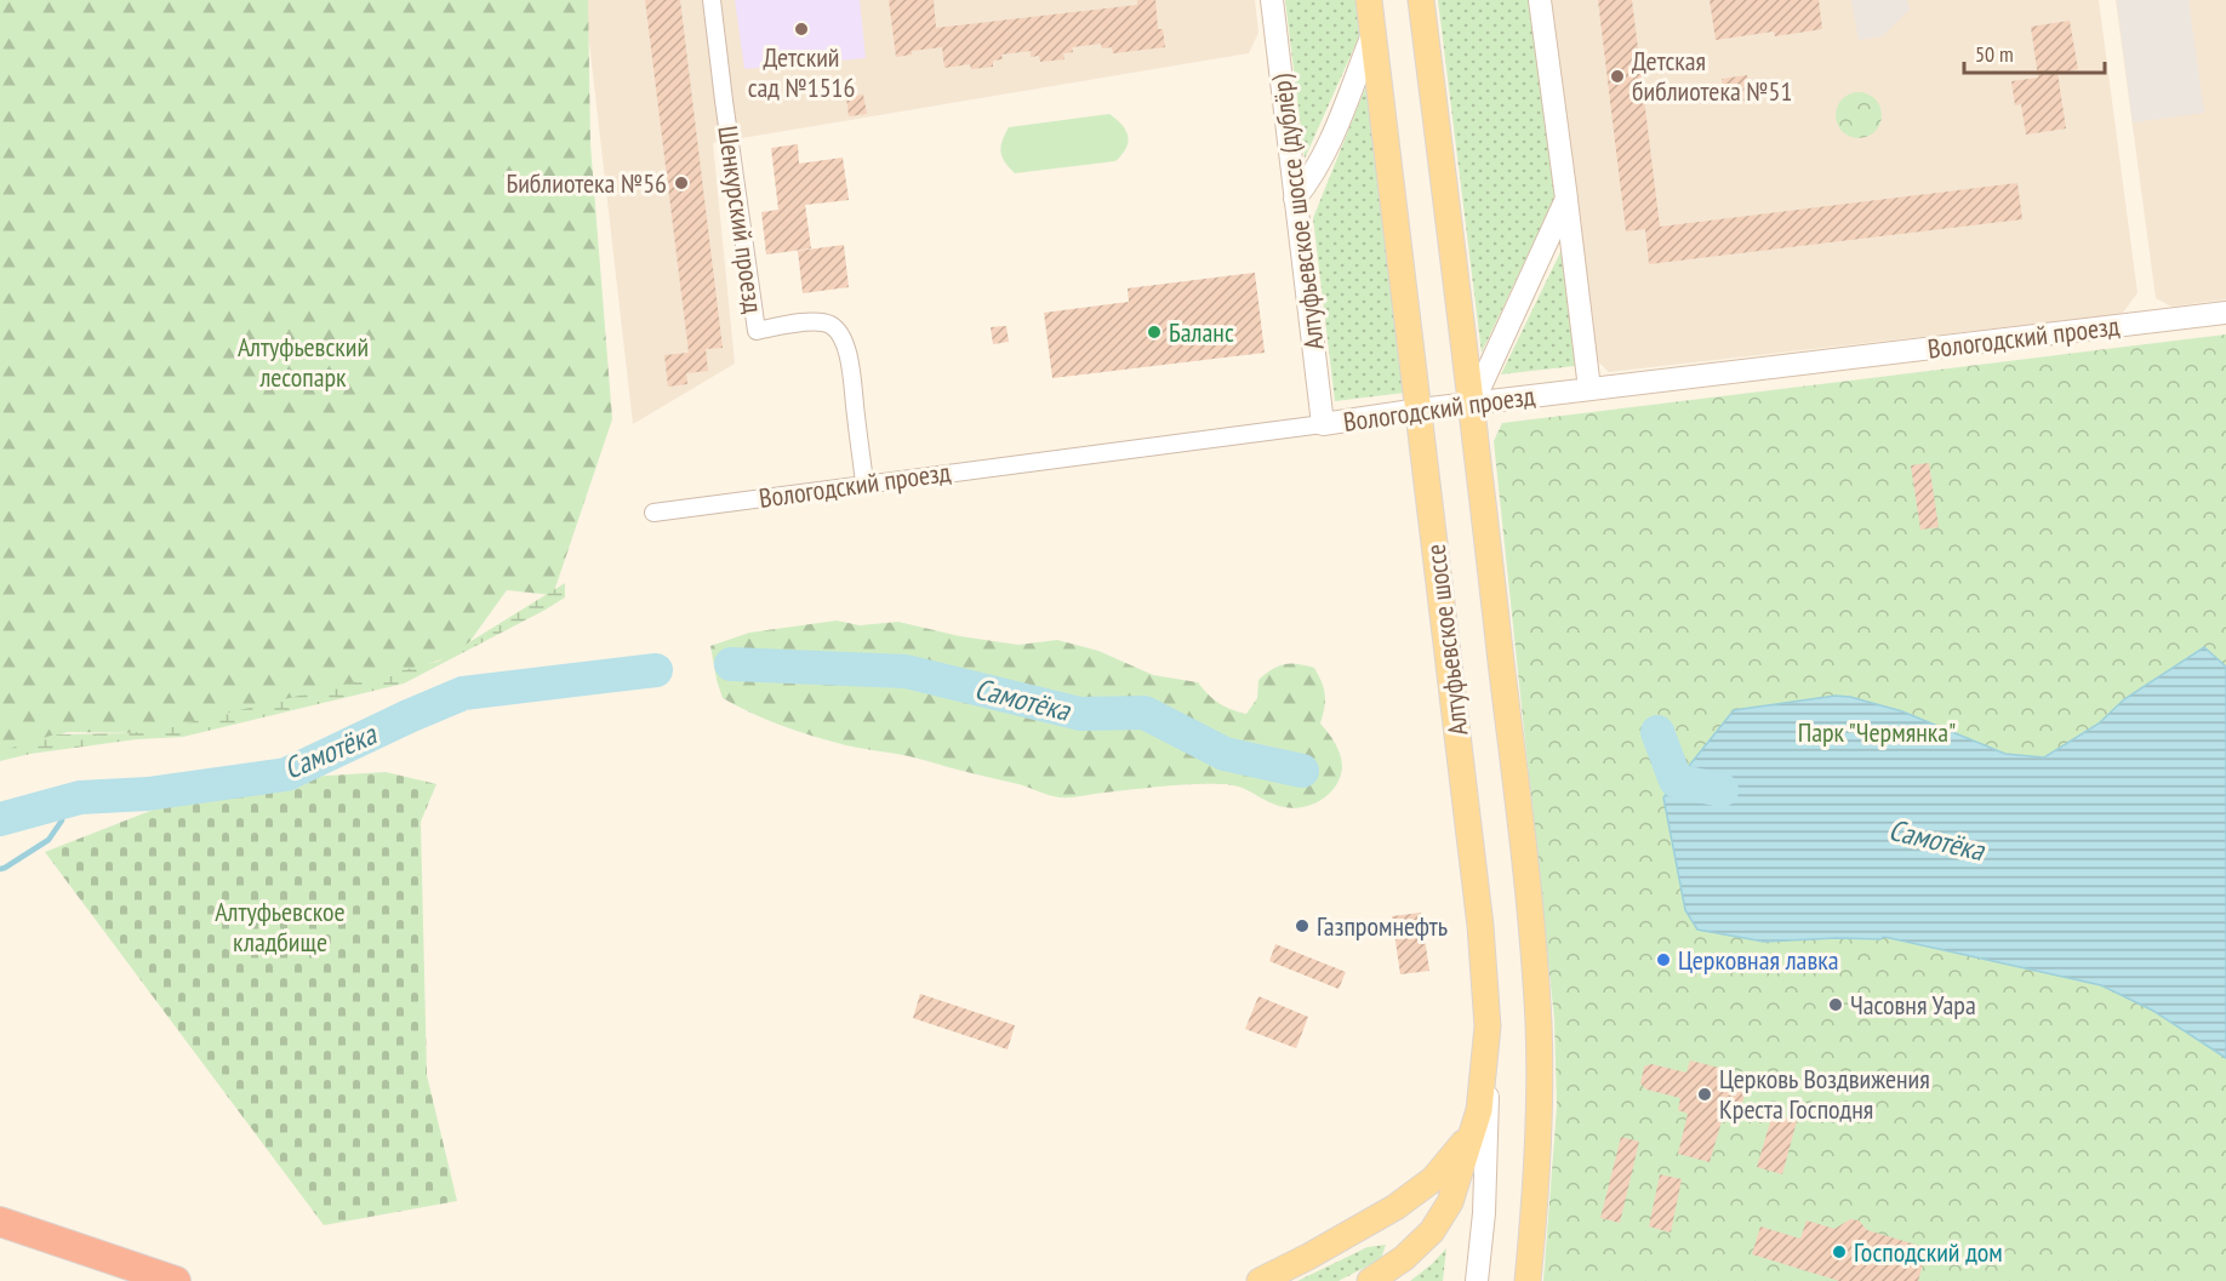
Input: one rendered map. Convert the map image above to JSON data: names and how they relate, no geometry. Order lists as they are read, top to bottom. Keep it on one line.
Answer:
{"streets":{"main road":["Алтуфьевское шоссе"],"street":["Алтуфьевское шоссе (дублёр)","Шенкурский проезд","Вологодский проезд"]},"crossings":[["Алтуфьевское шоссе (дублёр)","Вологодский проезд"],["Шенкурский проезд","Вологодский проезд"],["Вологодский проезд","Алтуфьевское шоссе"]],"water":["Самотёка"],"parks":["Алтуфьевский лесопарк","Парк \"Чермянка\"","Алтуфьевское кладбище"],"places":["Детский сад №1516","Детская библиотека №51","Библиотека №56","Баланс","Газпромнефть","Церковная лавка","Часовня Уара","Церковь Воздвижения Креста Господня","Господский дом"],"scale_bar":"50 m"}
